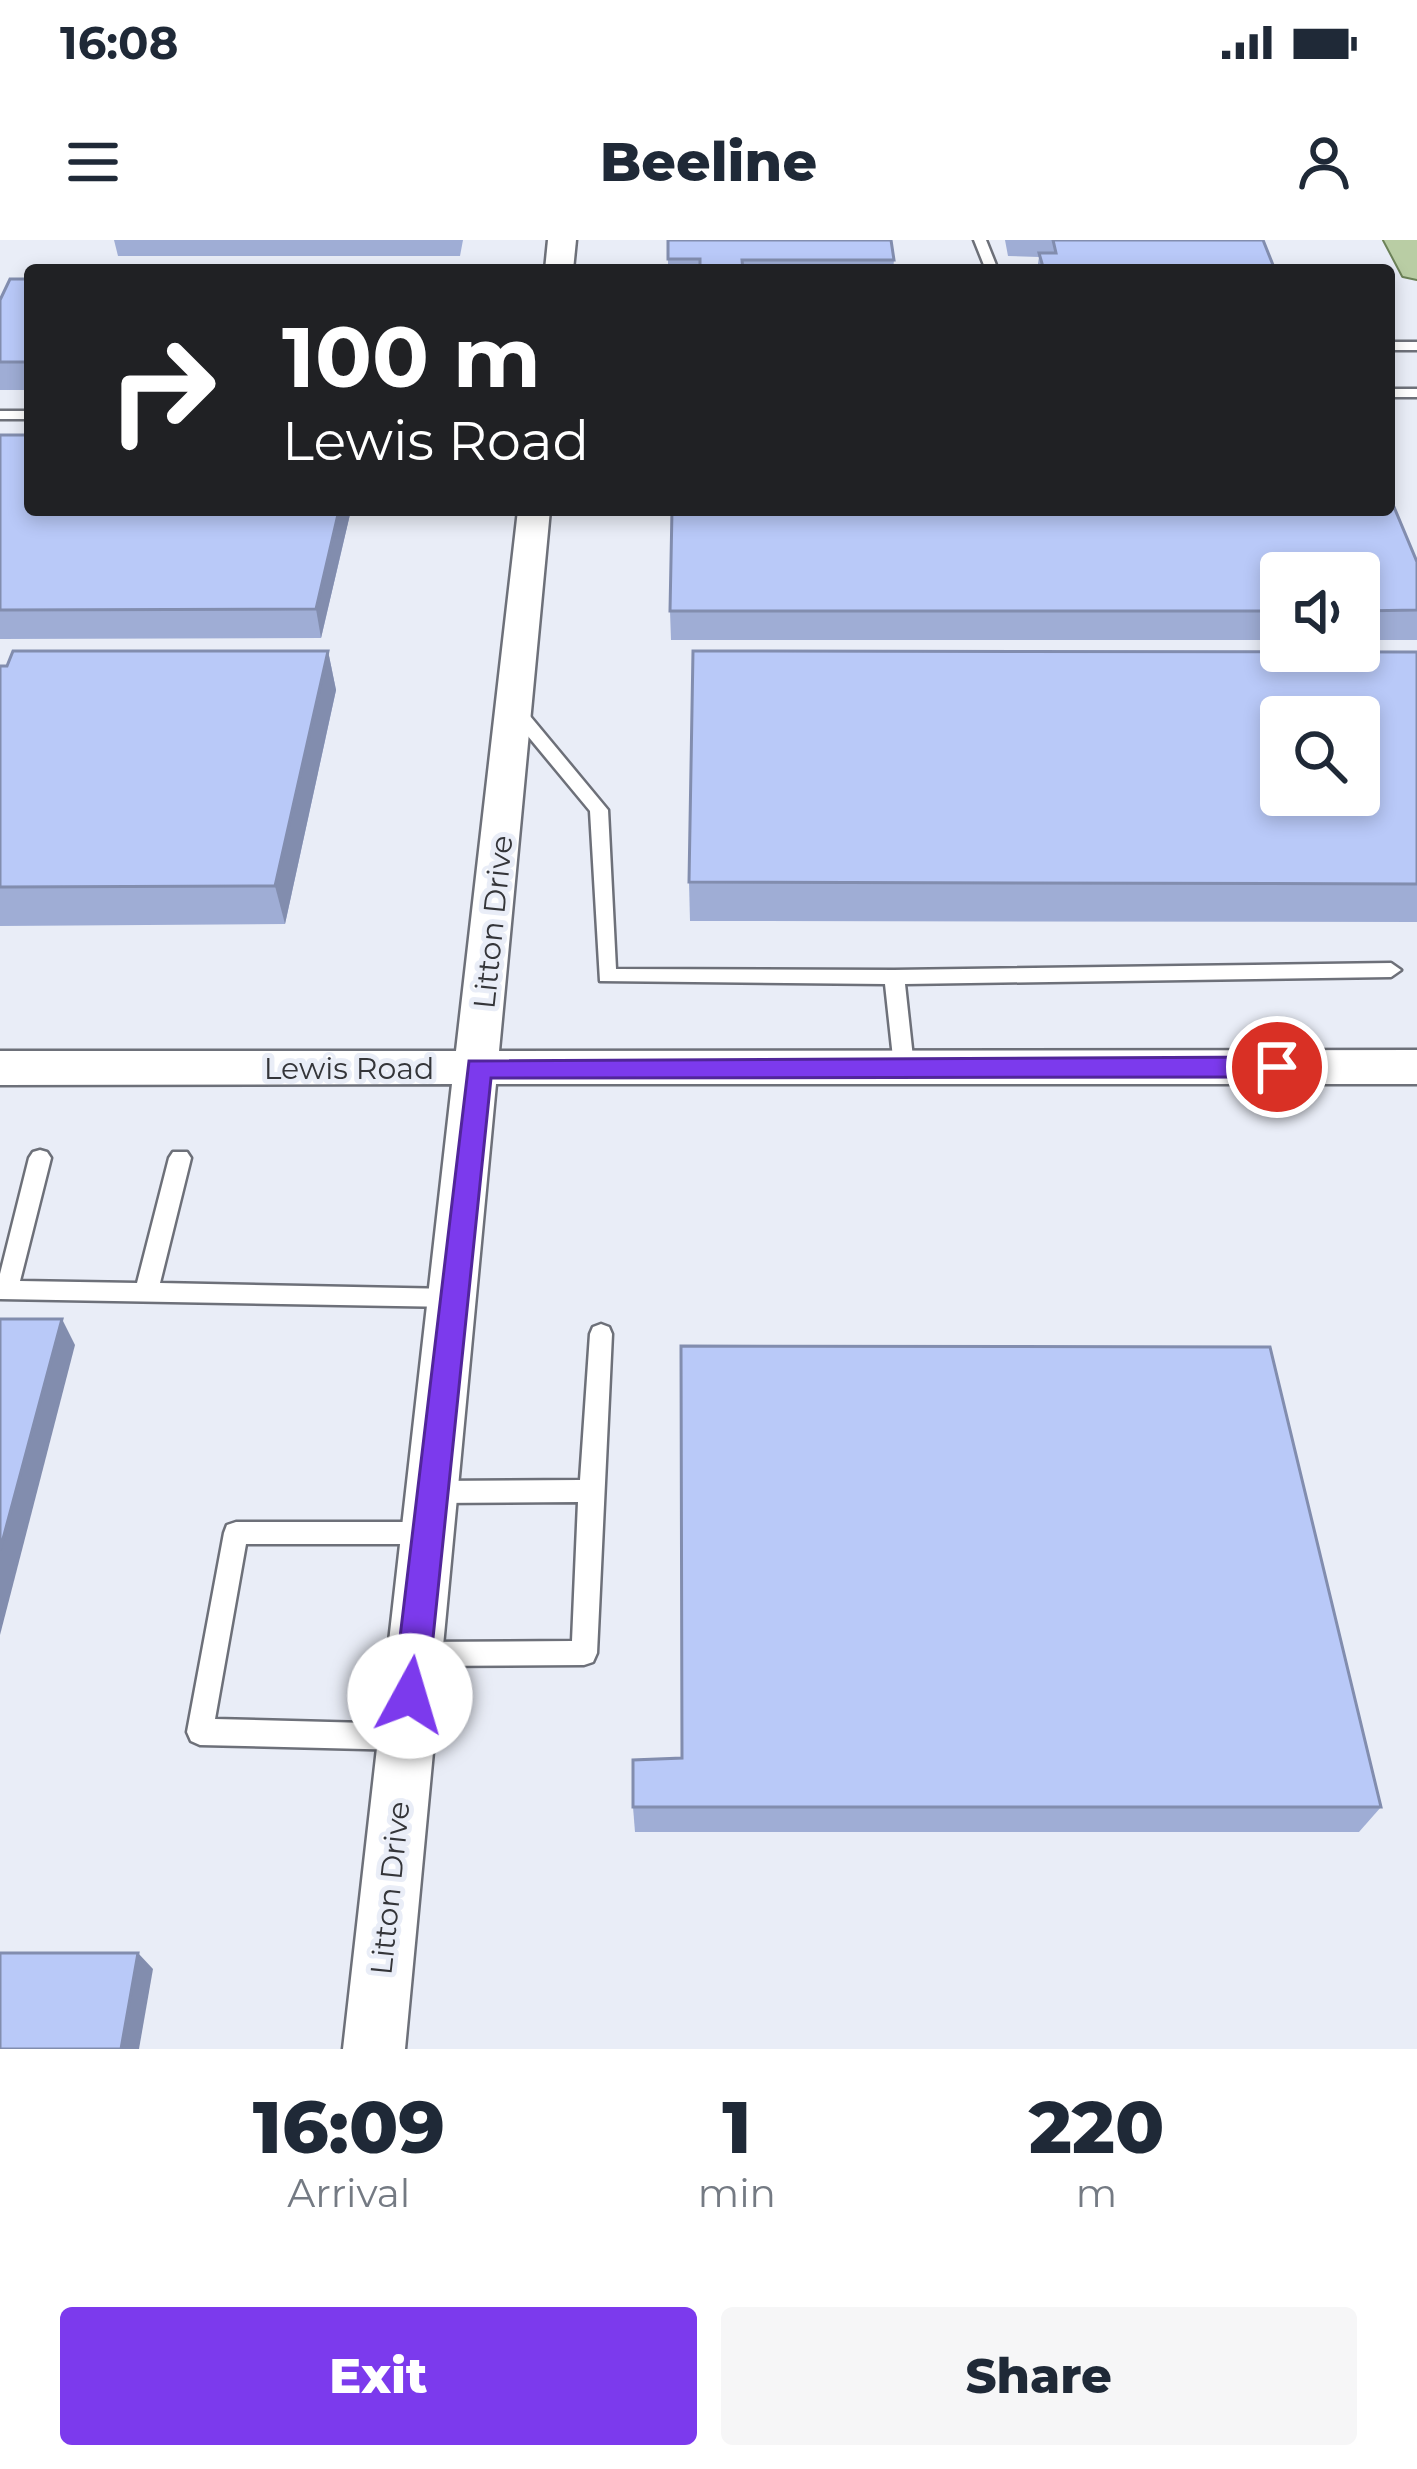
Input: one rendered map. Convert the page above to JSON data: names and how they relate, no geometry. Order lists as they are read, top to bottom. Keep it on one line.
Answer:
{"streets":{"street":["Litton Drive","Lewis Road"]},"crossings":[["Litton Drive","Lewis Road"]],"page":{"status":"16:08","header":"Beeline","turn":["100 m","Lewis Road"],"eta":["16:09","Arrival","1","min","220","m"],"buttons":["Exit","Share"]}}
